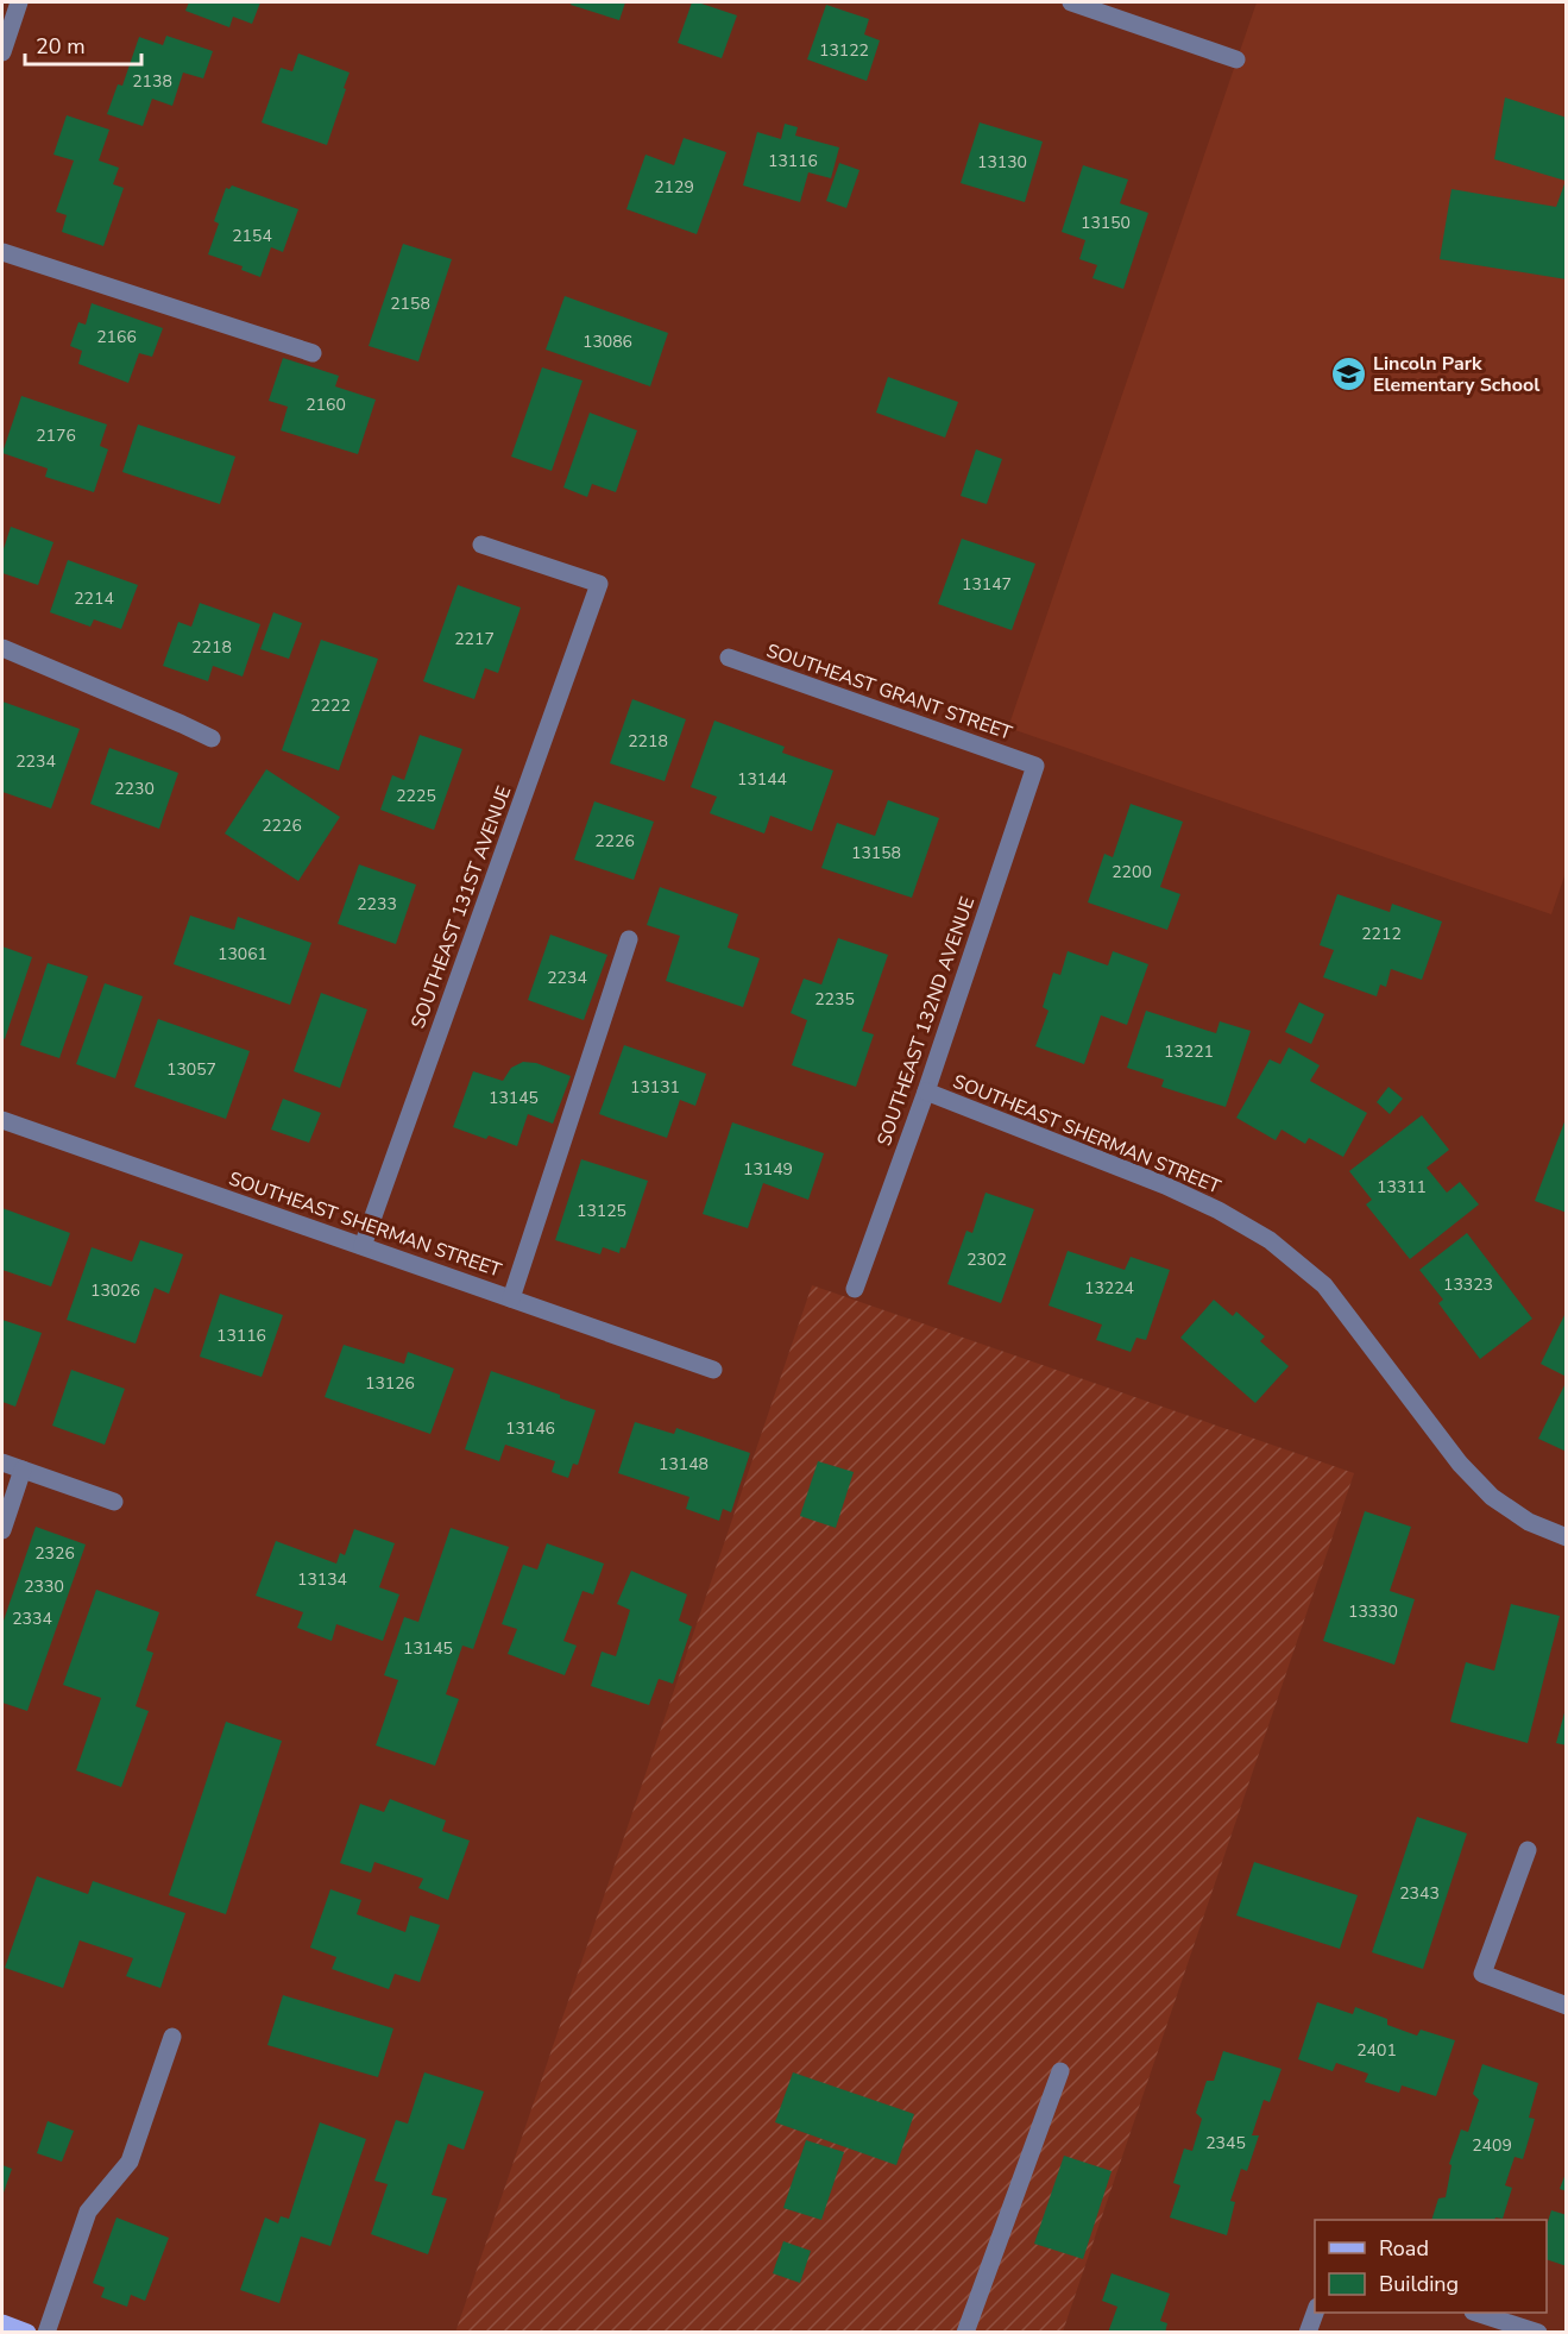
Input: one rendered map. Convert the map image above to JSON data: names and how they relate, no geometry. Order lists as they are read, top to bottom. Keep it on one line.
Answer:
{"streets":{"street":["SOUTHEAST GRANT STREET","SOUTHEAST 131ST AVENUE","SOUTHEAST 132ND AVENUE","SOUTHEAST SHERMAN STREET"]},"crossings":[["SOUTHEAST GRANT STREET","SOUTHEAST 132ND AVENUE"],["SOUTHEAST 131ST AVENUE","SOUTHEAST SHERMAN STREET"],["SOUTHEAST 132ND AVENUE","SOUTHEAST SHERMAN STREET"]],"places":{"school or university":["Lincoln Park Elementary School"]},"house_numbers":["13122","2138","13116","13130","2129","13150","2154","2158","2166","13086","2160","2176","13147","2214","2217","2218","2222","2218","2234","13144","2230","2225","2226","2226","13158","2200","2233","2212","13061","2234","2235","13221","13057","13131","13145","13149","13311","13125","2302","13323","13224","13026","13116","13126","13146","13148","2326","13134","2330","13330","2334","13145","2343","2401","2345","2409"],"legend":["Road","Building"],"scale_bar":"20 m"}
